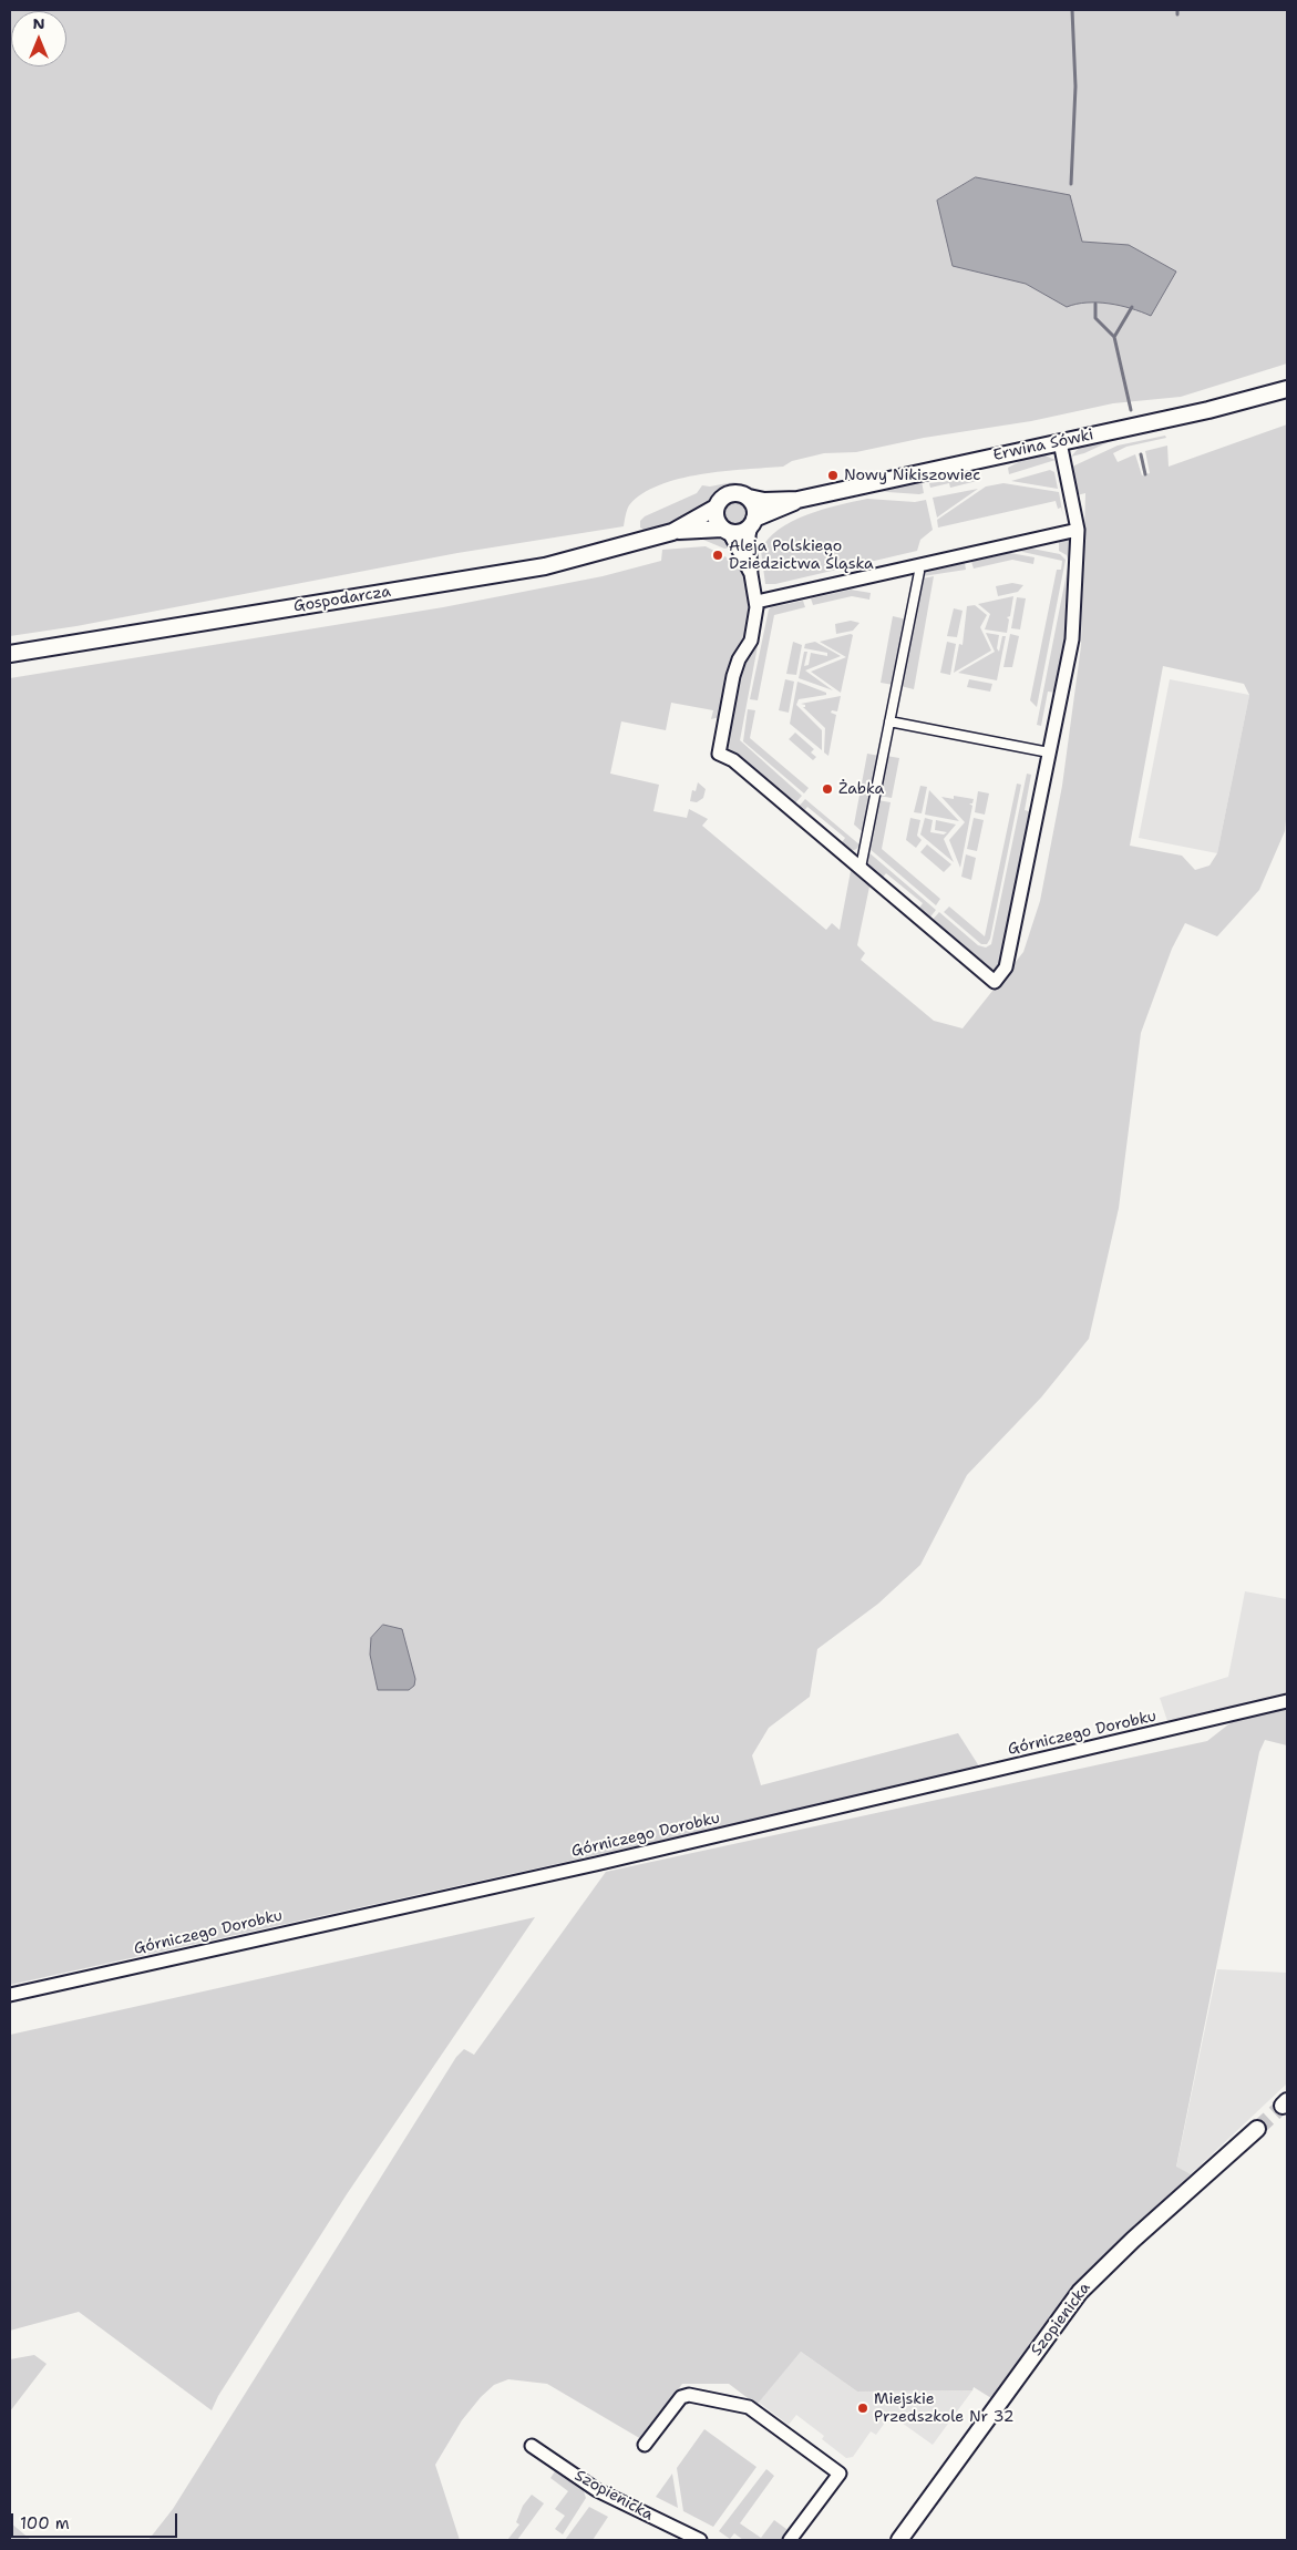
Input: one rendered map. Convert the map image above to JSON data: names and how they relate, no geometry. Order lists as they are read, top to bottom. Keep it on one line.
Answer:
{"streets":{"street":["Erwina Sówki","Gospodarcza","Górniczego Dorobku","Szopienicka"]},"crossings":[["Erwina Sówki","Gospodarcza"]],"places":["Nowy Nikiszowiec","Aleja Polskiego Dziedzictwa Śląska","Żabka","Miejskie Przedszkole Nr 32"],"scale_bar":"100 m","north":"top"}
